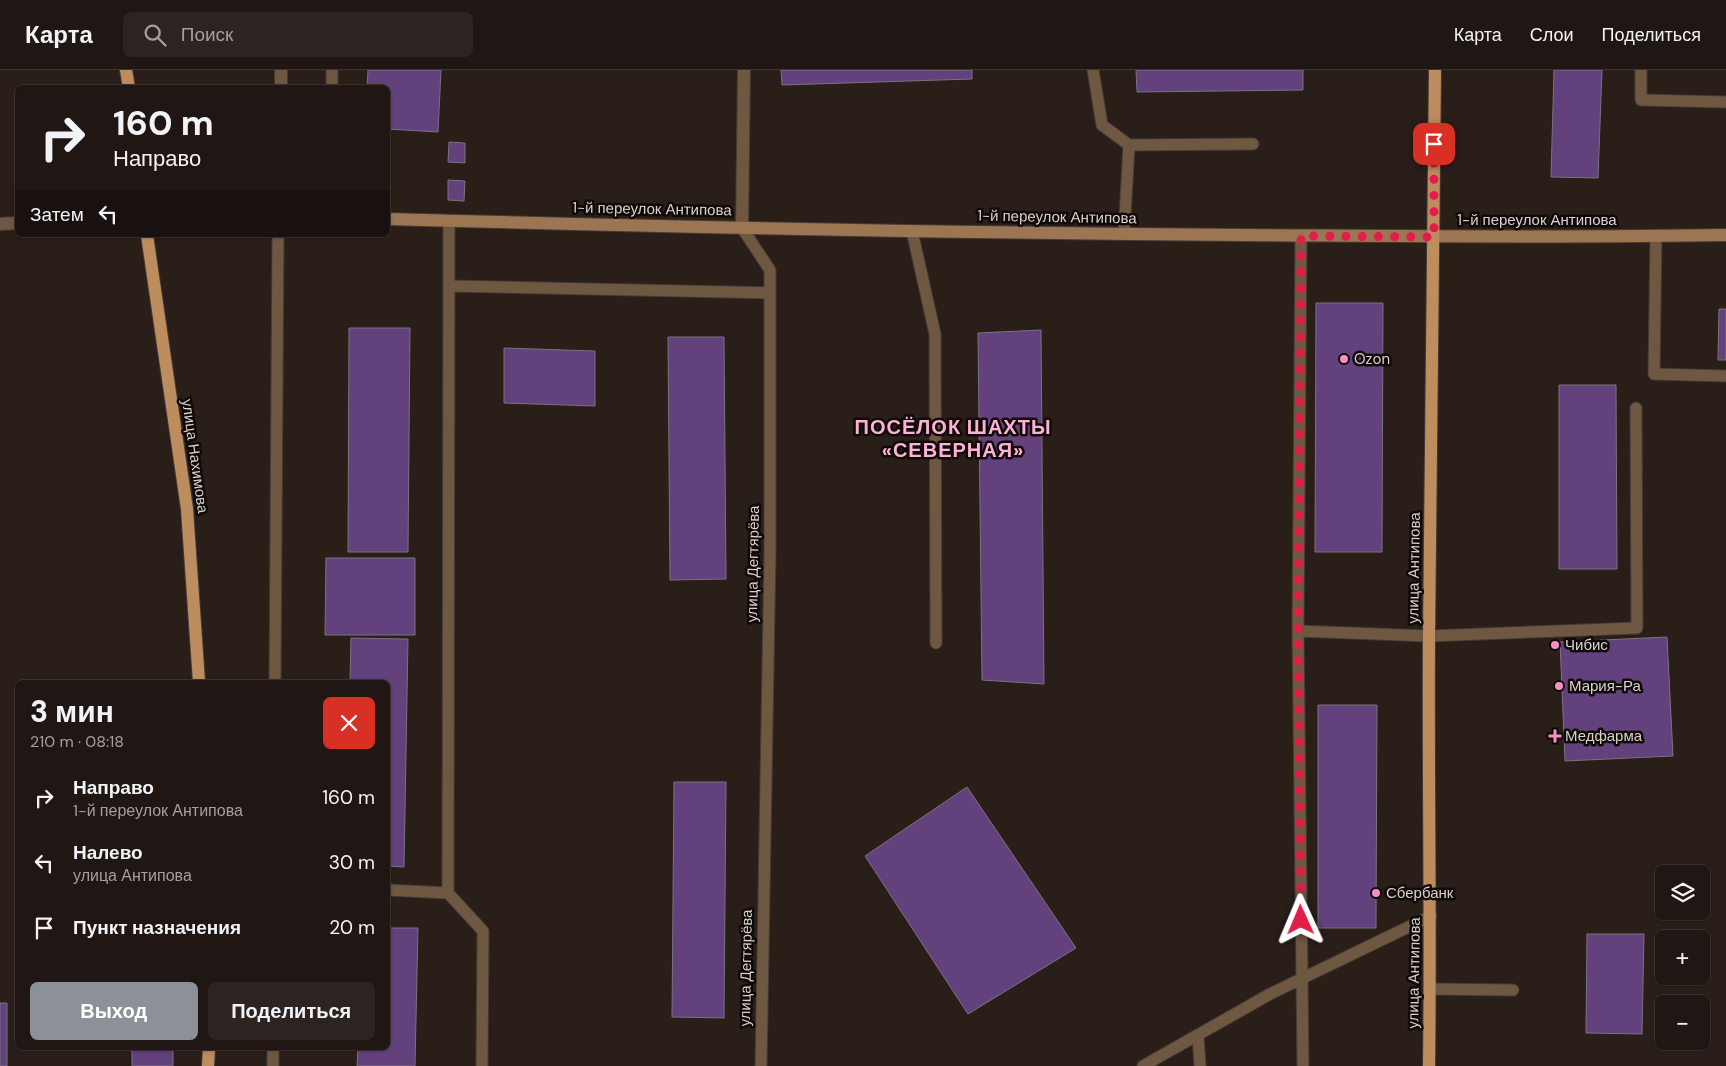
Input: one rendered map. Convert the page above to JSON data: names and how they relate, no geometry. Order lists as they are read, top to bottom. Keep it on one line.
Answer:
{"streets":{"main road":["1-й переулок Антипова","улица Нахимова","улица Антипова"],"lane":["улица Дегтярёва"]},"crossings":[["1-й переулок Антипова","улица Дегтярёва"],["1-й переулок Антипова","улица Антипова"]],"districts":["ПОСЁЛОК ШАХТЫ «СЕВЕРНАЯ»"],"places":{"other":["Ozon","Чибис","Мария-Ра","Сбербанк"],"health":["Медфарма"]},"page":{"header":"Карта","search":"Поиск","nav":["Карта","Слои","Поделиться"],"turn":["160 m","Направо"],"then":"Затем","heading":["3 мин","210 m · 08:18"],"list":[{"name":"Направо","note":"1-й переулок Антипова","value":"160 m"},{"name":"Налево","note":"улица Антипова","value":"30 m"},{"name":"Пункт назначения","value":"20 m"}],"map_buttons":["+","−"],"buttons":["Выход","Поделиться"]}}
